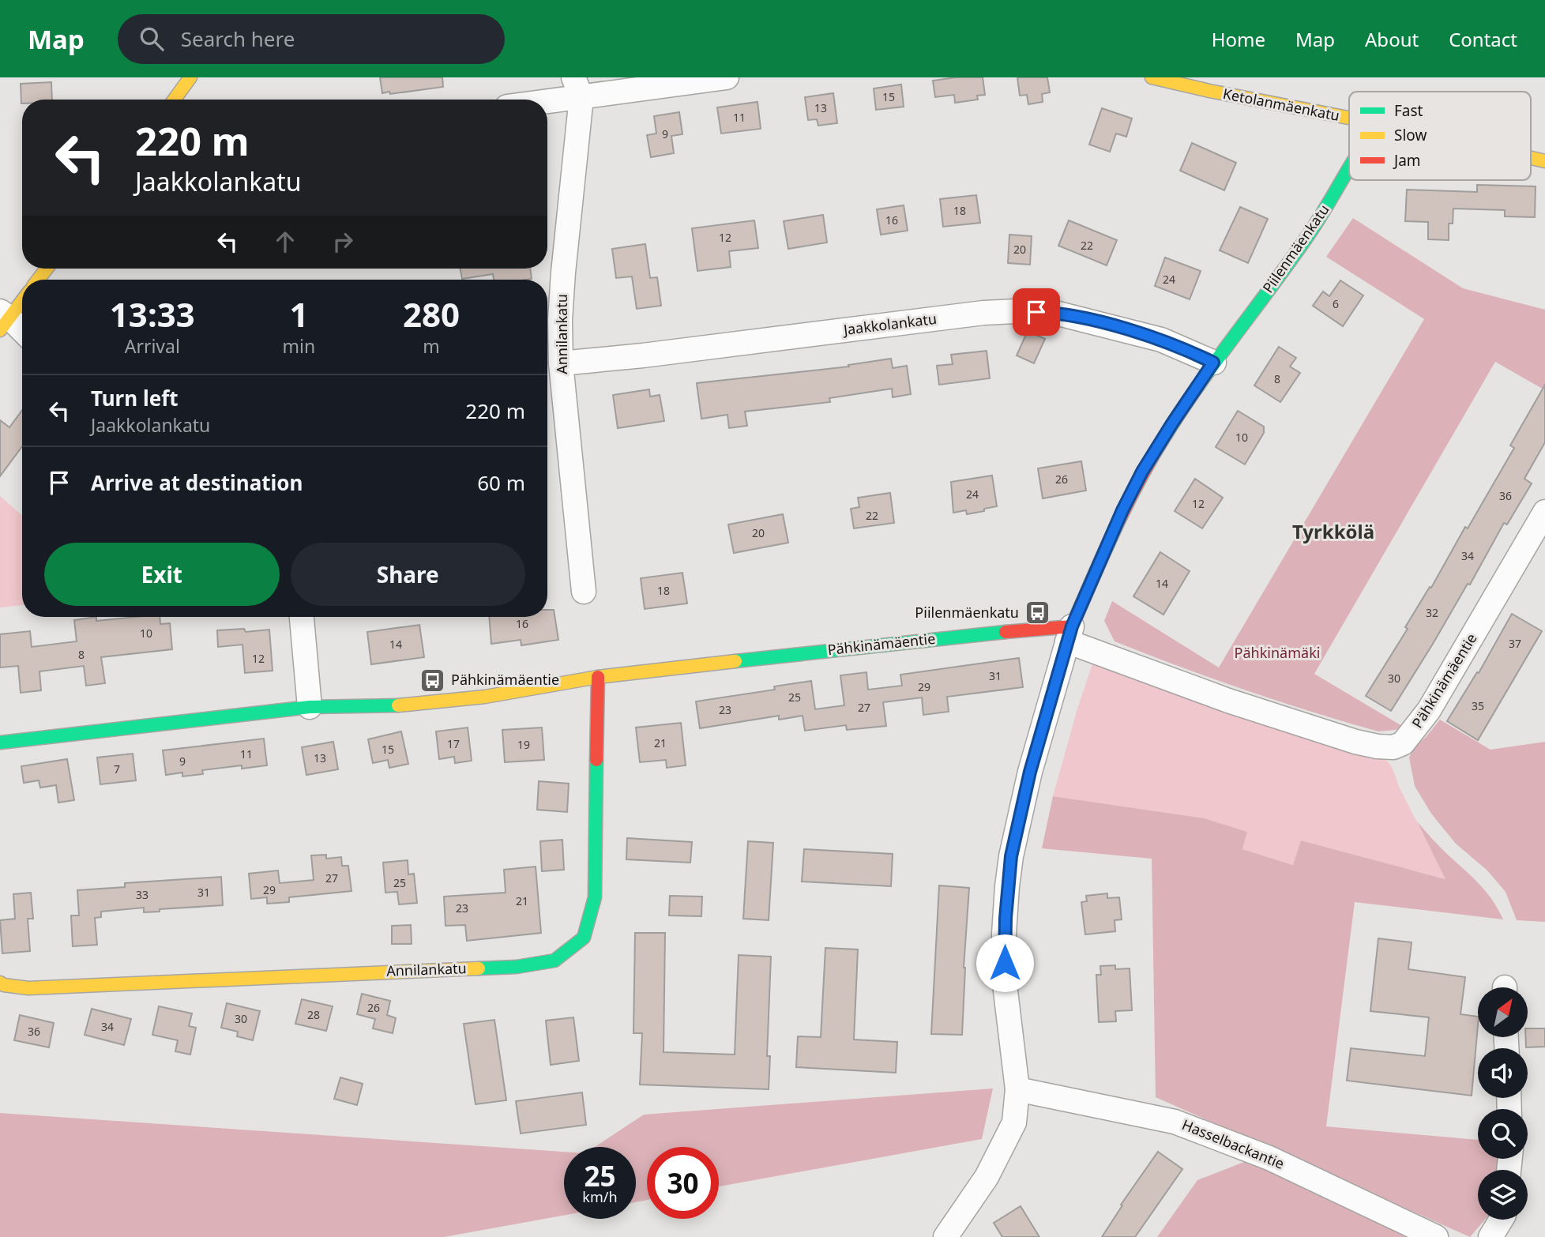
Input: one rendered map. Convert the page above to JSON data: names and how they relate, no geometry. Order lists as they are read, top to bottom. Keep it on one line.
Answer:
{"streets":{"street":["Ketolanmäenkatu","Piilenmäenkatu","Jaakkolankatu","Annilankatu","Pähkinämäentie","Hasselbackantie"]},"crossings":[["Piilenmäenkatu","Jaakkolankatu"],["Piilenmäenkatu","Pähkinämäentie"],["Piilenmäenkatu","Hasselbackantie"],["Jaakkolankatu","Annilankatu"],["Annilankatu","Pähkinämäentie"]],"districts":["Tyrkkölä"],"parks":["Pähkinämäki"],"places":{"bus stop":["Piilenmäenkatu","Pähkinämäentie"]},"house_numbers":["15","13","11","9","18","16","12","22","20","24","6","8","10","26","24","36","12","22","20","34","14","18","32","16","10","37","14","8","12","31","30","29","25","35","27","23","21","17","19","15","11","13","9","7","27","25","29","31","33","21","23","26","28","30","34","36"],"legend":["Fast","Slow","Jam"],"north":"top right","page":{"header":"Map","search":"Search here","nav":["Home","Map","About","Contact"],"turn":["220 m","Jaakkolankatu"],"eta":["13:33","Arrival","1","min","280","m"],"list":[{"name":"Turn left","note":"Jaakkolankatu","value":"220 m"},{"name":"Arrive at destination","value":"60 m"}],"buttons":["Exit","Share"],"speed":"25 km/h","limit":"30"}}
